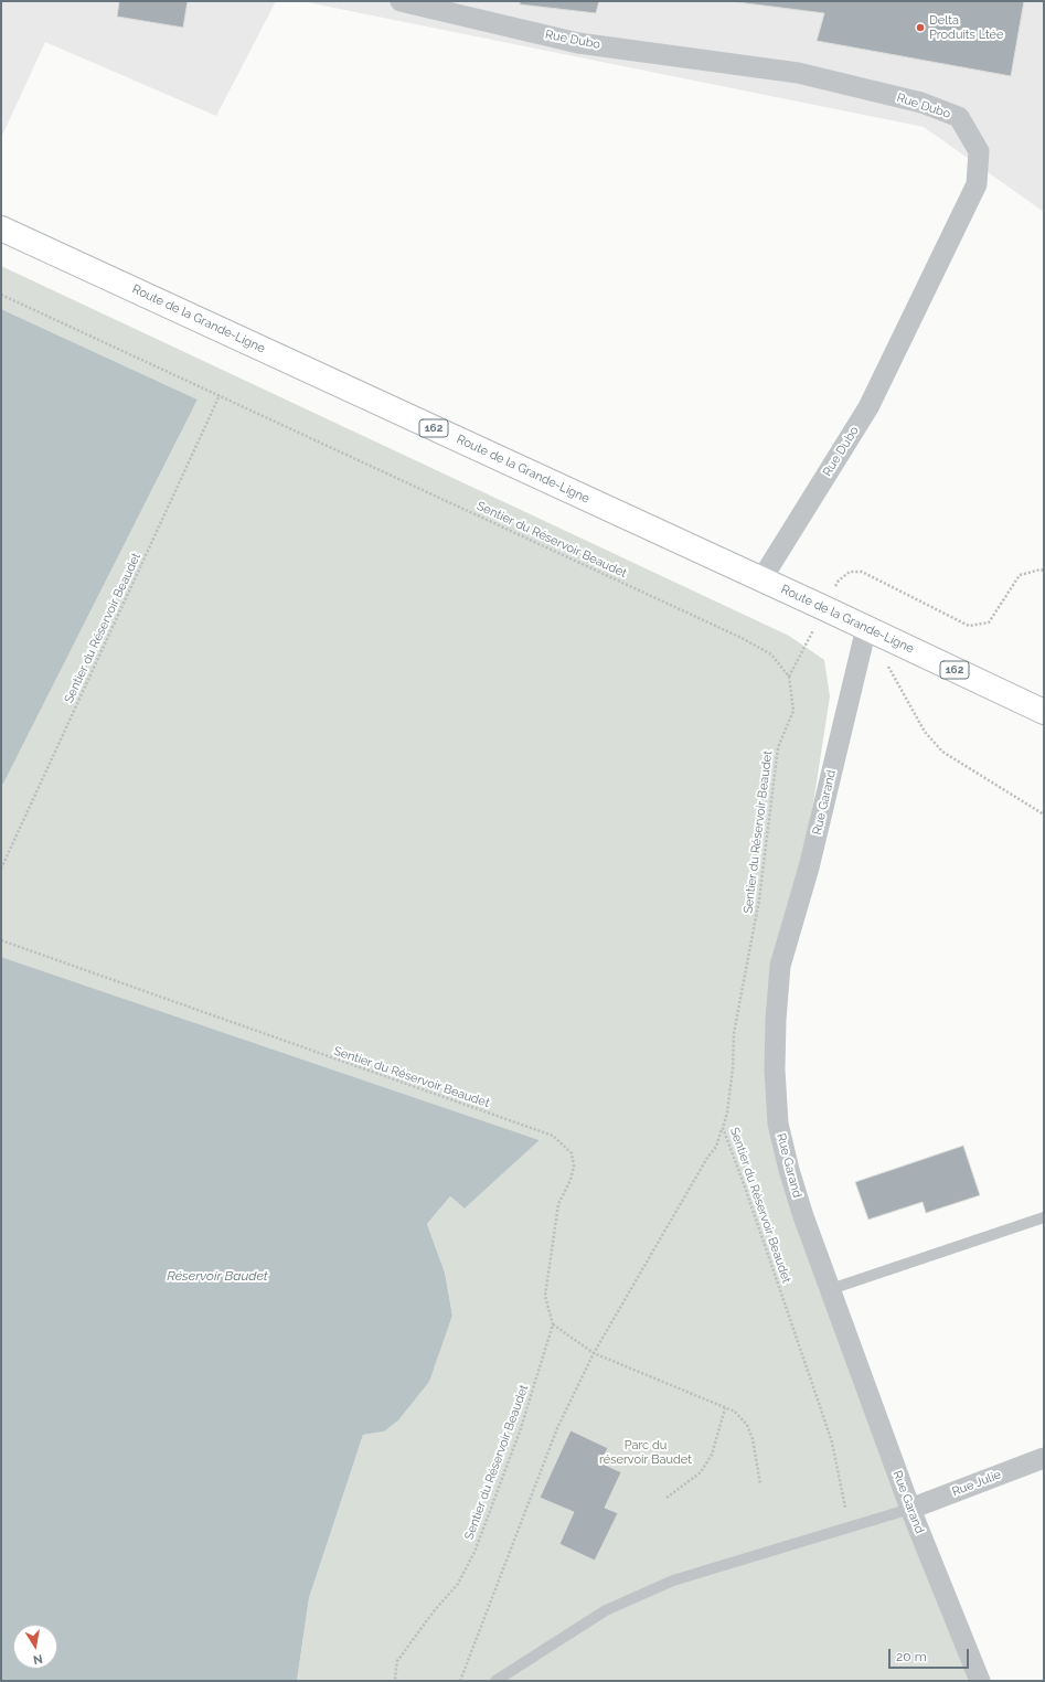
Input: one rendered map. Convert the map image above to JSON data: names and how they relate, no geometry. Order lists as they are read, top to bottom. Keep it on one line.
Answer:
{"streets":{"main road":["Route de la Grande-Ligne","162"],"street":["Rue Dubo","Rue Garand","Rue Julie"],"path":["Sentier du Réservoir Beaudet"]},"crossings":[["Rue Dubo","Route de la Grande-Ligne"],["Route de la Grande-Ligne","Rue Garand"],["Rue Garand","Rue Julie"]],"water":["Réservoir Baudet"],"parks":["Parc du réservoir Baudet"],"places":["Delta Produits Ltée"],"scale_bar":"20 m","north":"bottom"}
